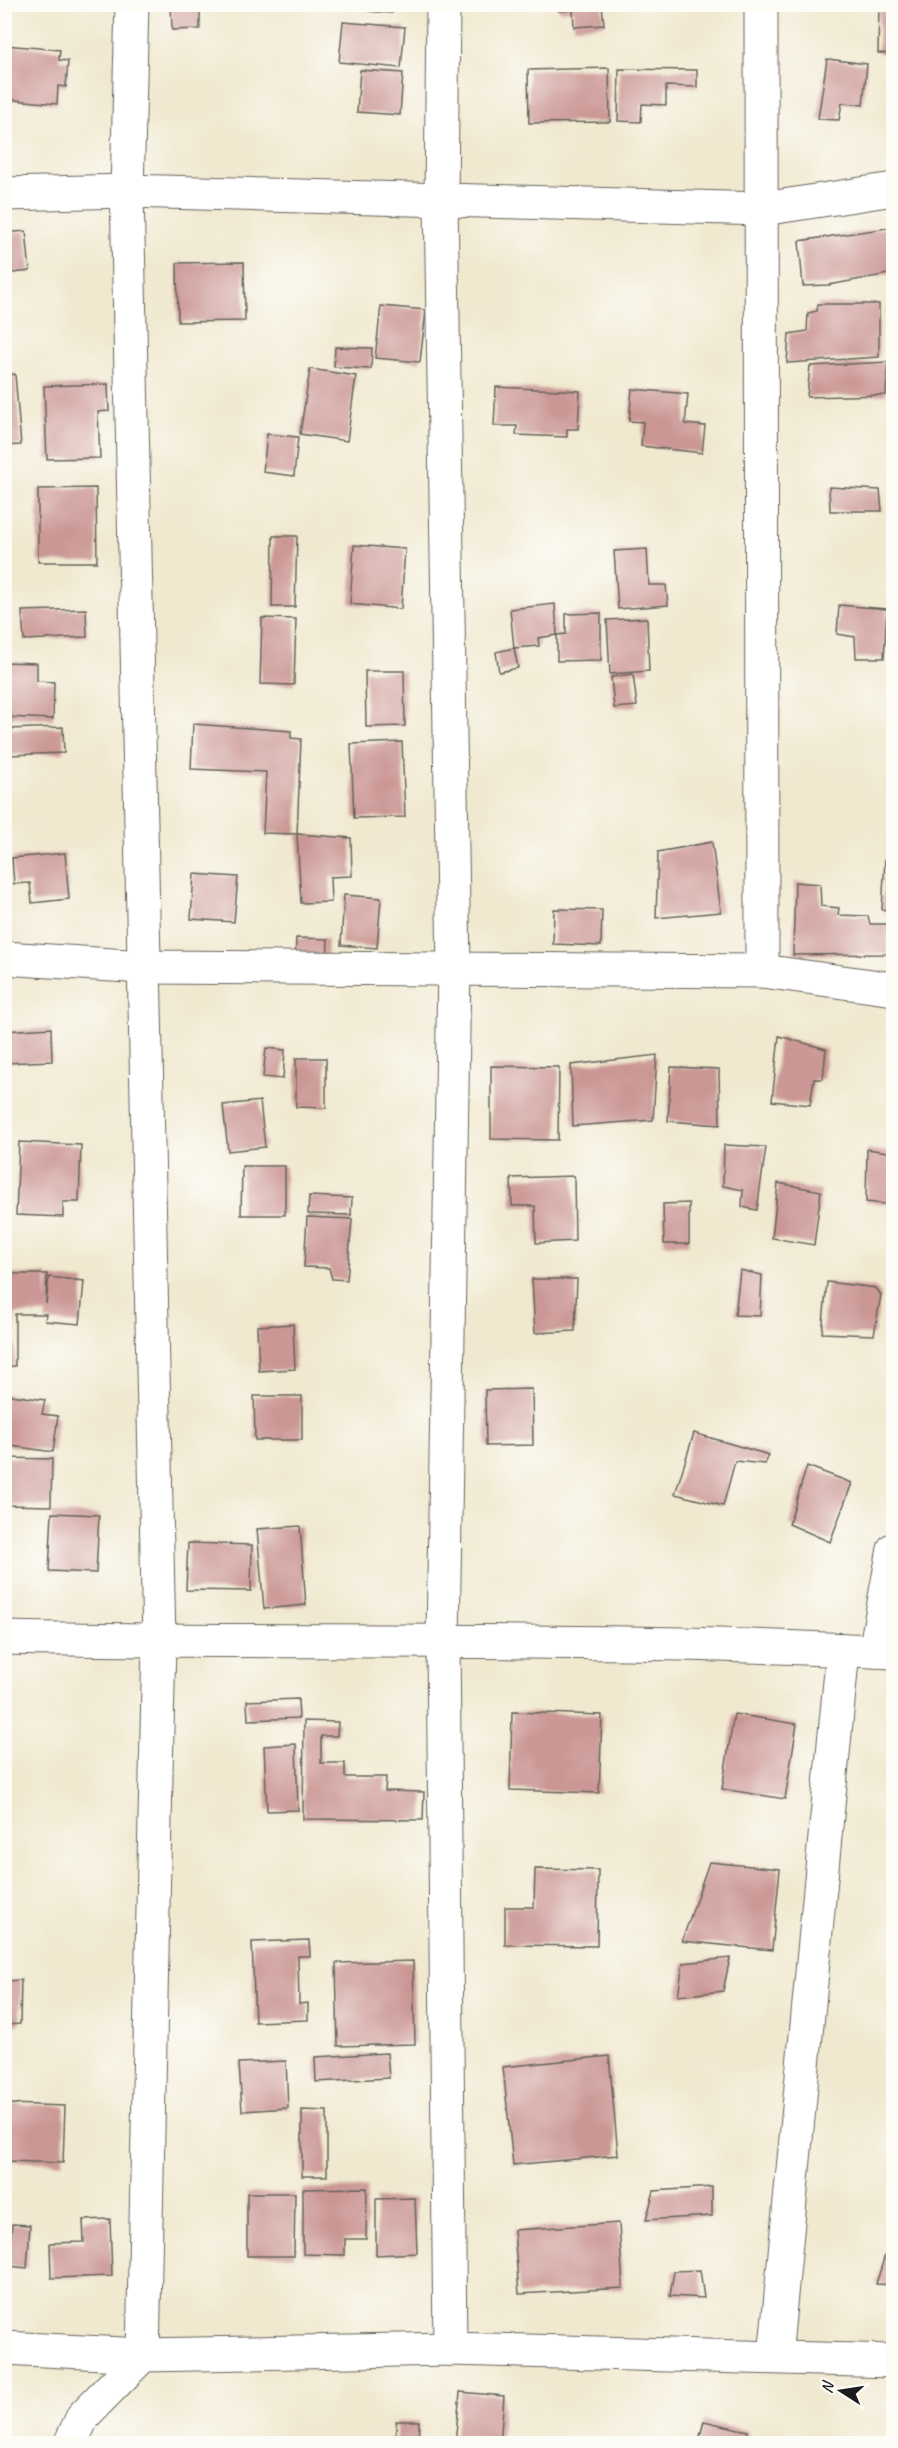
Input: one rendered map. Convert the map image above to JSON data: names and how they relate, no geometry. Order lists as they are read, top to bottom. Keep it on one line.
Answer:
{"north":"left"}
